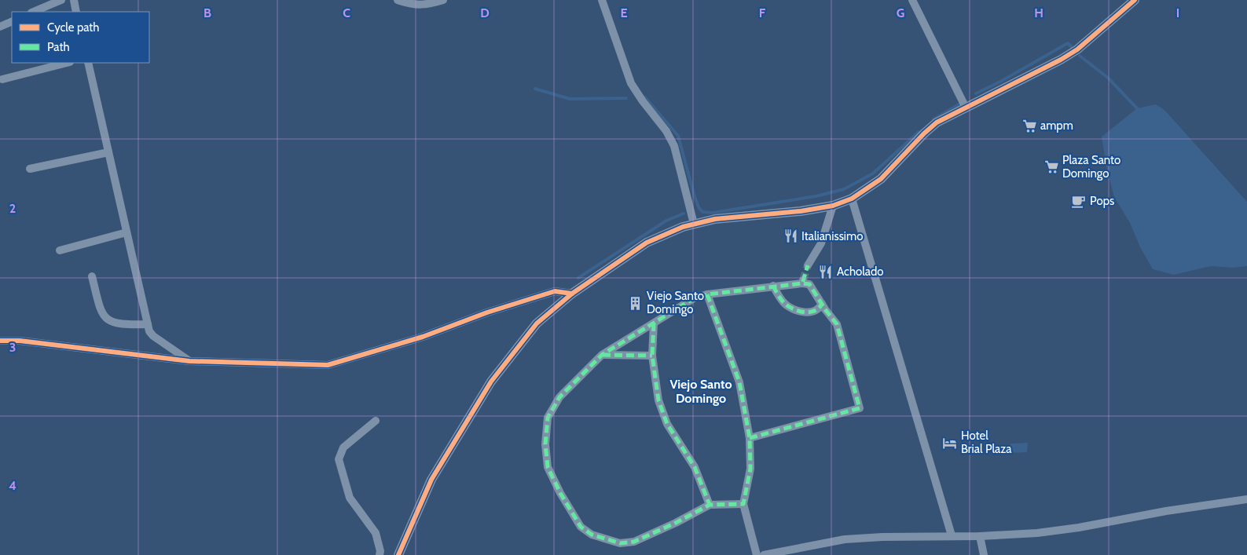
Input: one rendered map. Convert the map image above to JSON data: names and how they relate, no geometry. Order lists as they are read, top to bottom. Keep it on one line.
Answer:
{"districts":["Viejo Santo Domingo"],"places":{"supermarket":["ampm","Plaza Santo Domingo"],"cafe":["Pops"],"restaurant":["Italianissimo","Acholado"],"building":["Viejo Santo Domingo"],"hotel":["Hotel Brial Plaza"]},"legend":["Cycle path","Path"],"grid":{"columns":["B","C","D","E","F","G","H","I"],"rows":["2","3","4"]}}
